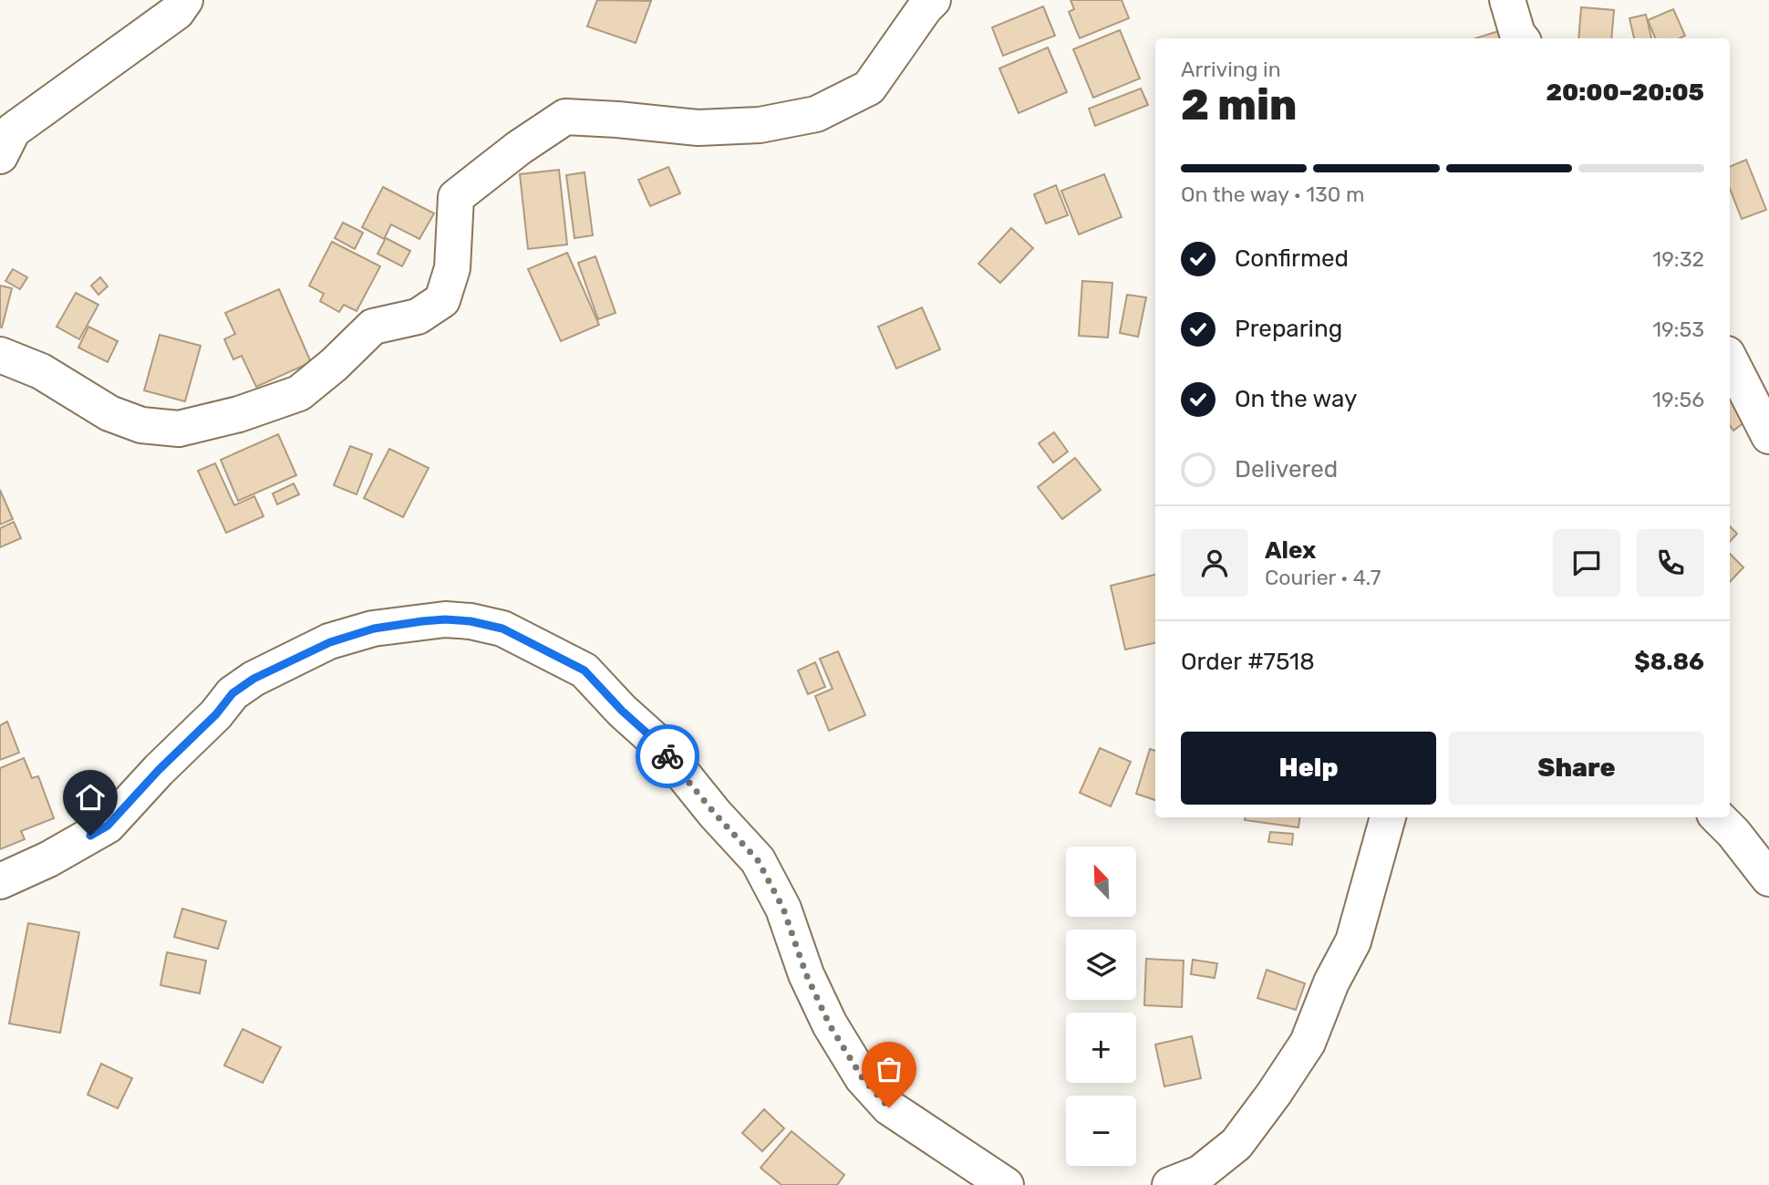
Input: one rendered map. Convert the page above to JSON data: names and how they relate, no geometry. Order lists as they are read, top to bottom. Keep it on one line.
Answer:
{"north":"top left","page":{"heading":["2 min","Arriving in","20:00–20:05"],"panel":["Alex","Courier · 4.7","Order #7518","$8.86"],"bar":"On the way · 130 m","list":[["Confirmed","19:32"],["Preparing","19:53"],["On the way","19:56"],"Delivered"],"buttons":["Help","Share"],"map_buttons":["+","−"]}}
